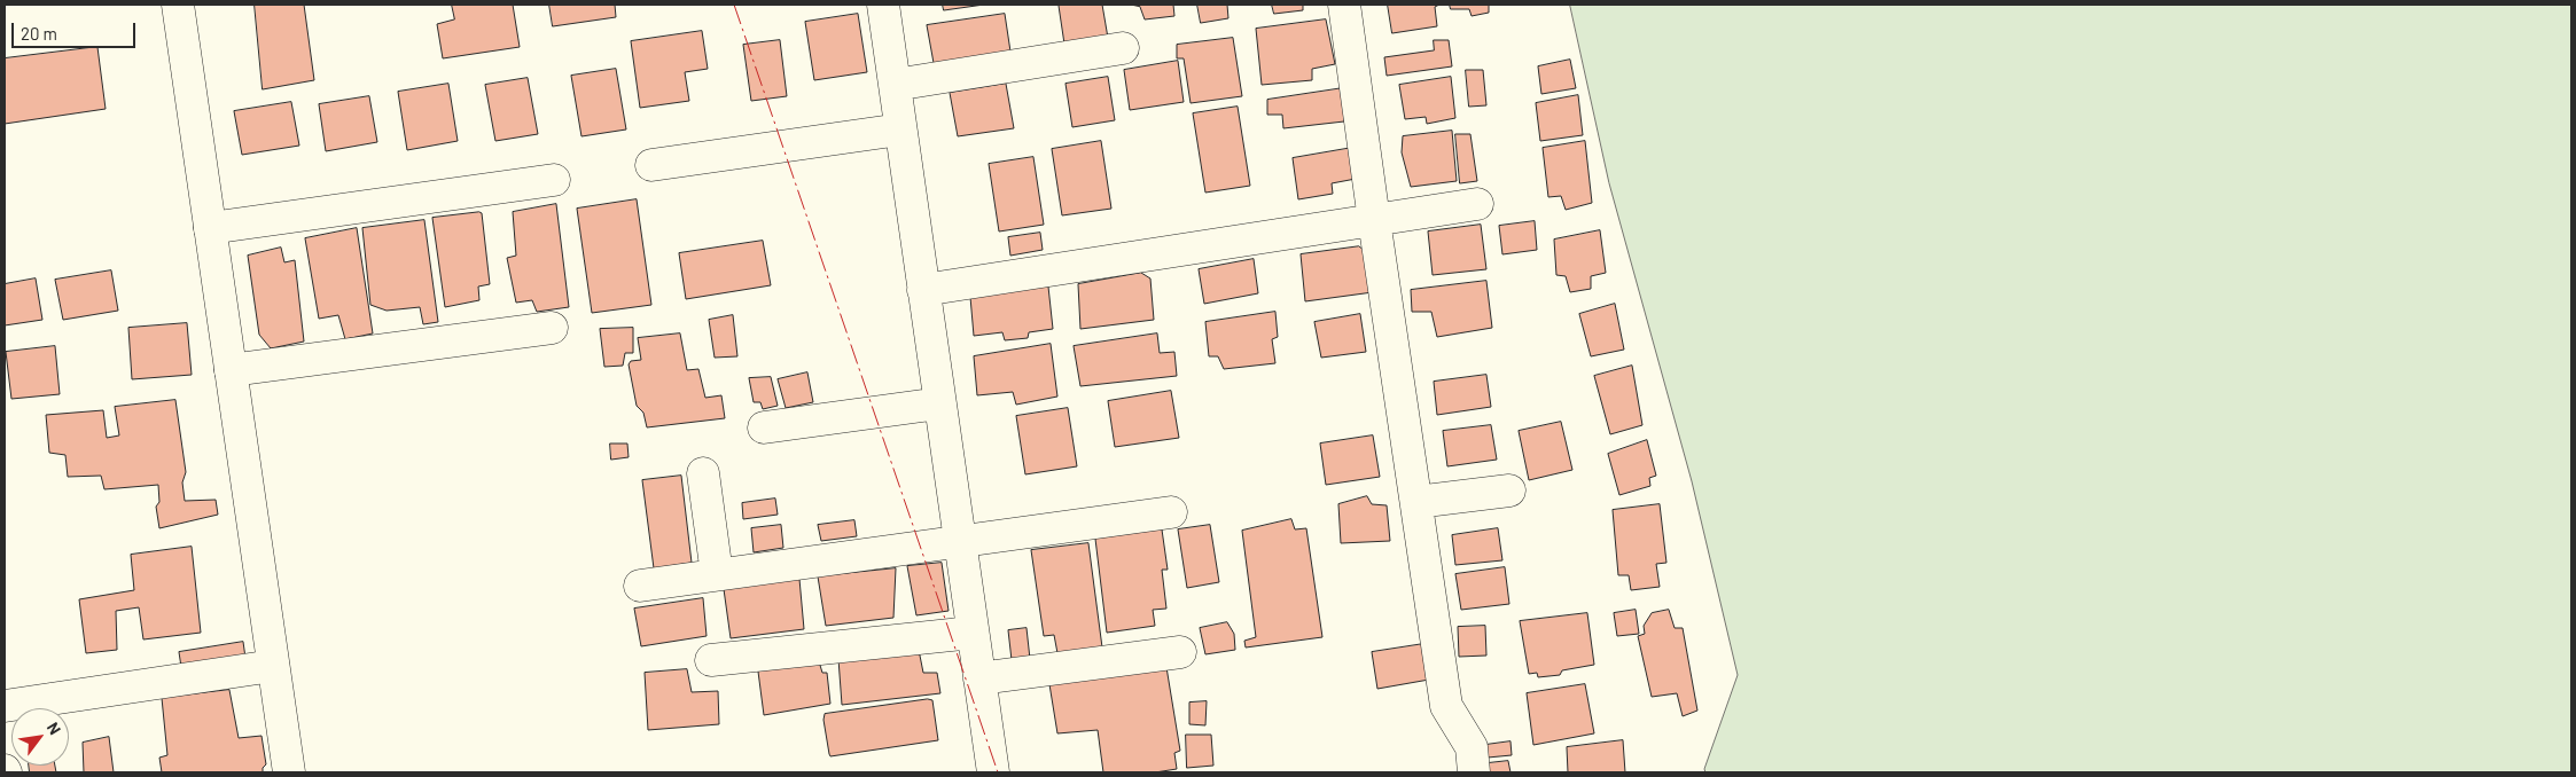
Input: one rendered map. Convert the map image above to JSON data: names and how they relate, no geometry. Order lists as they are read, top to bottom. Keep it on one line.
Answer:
{"scale_bar":"20 m","north":"top right"}
